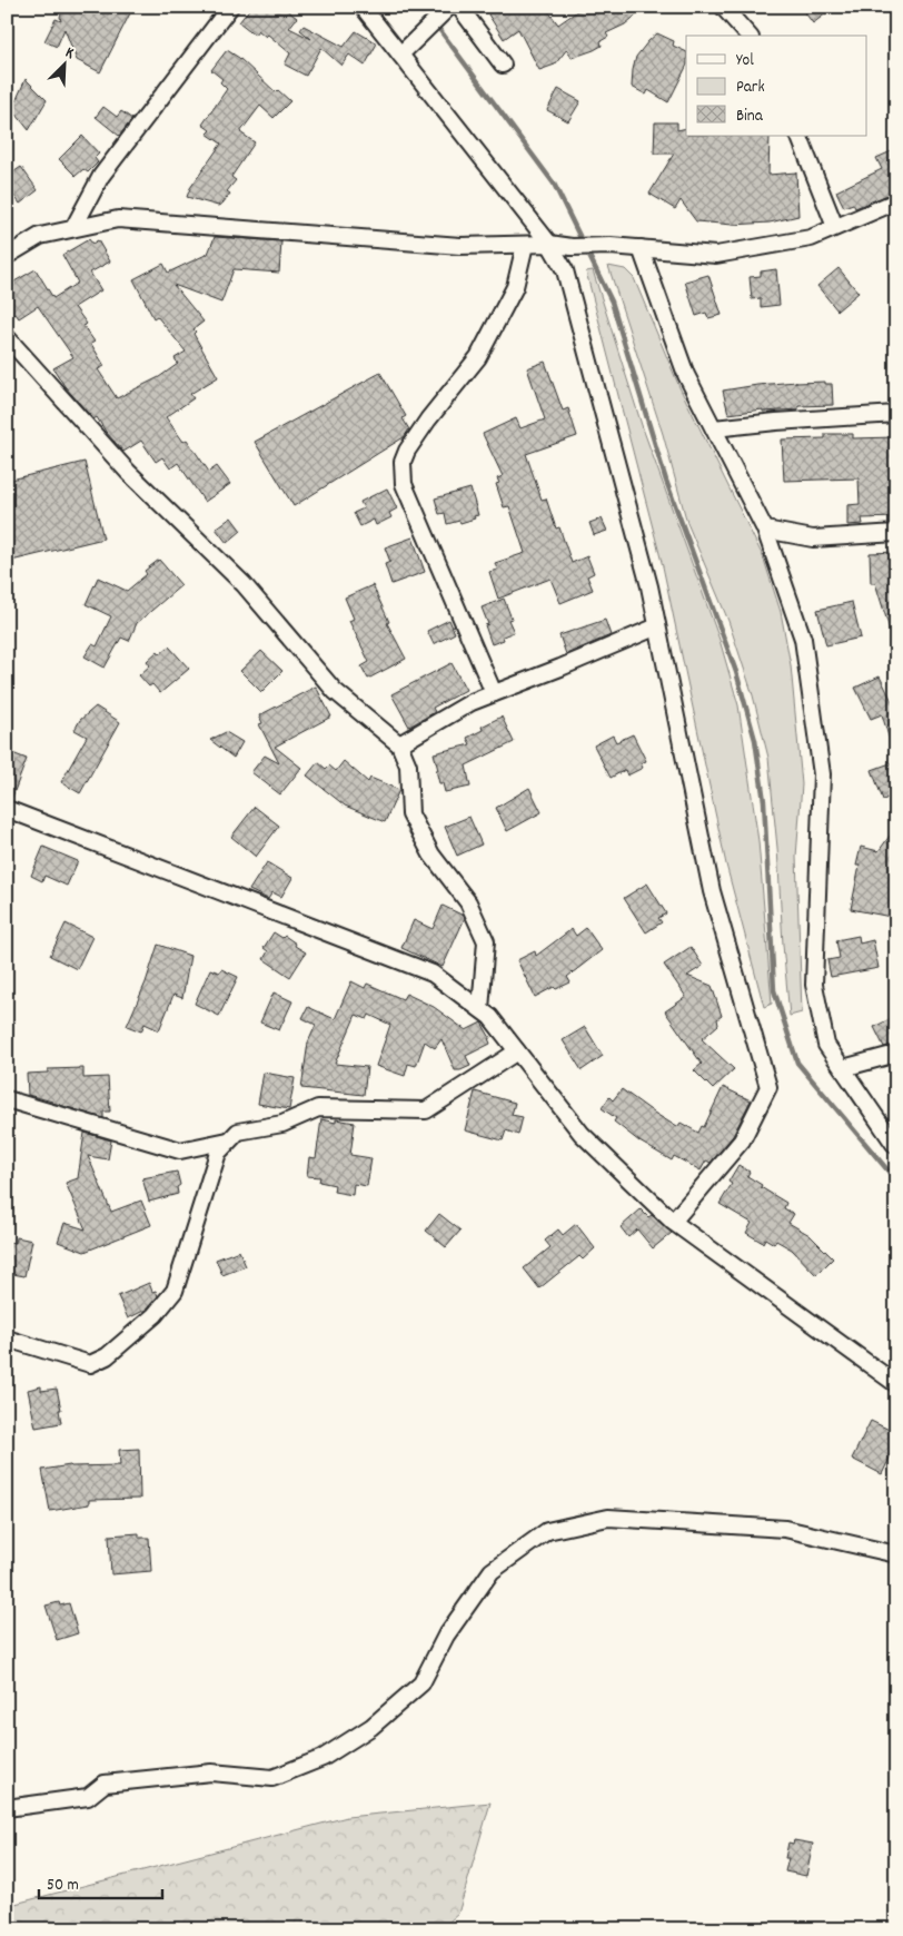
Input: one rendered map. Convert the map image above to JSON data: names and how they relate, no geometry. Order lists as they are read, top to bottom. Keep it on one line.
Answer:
{"legend":["Yol","Park","Bina"],"scale_bar":"50 m","north":"top right"}
